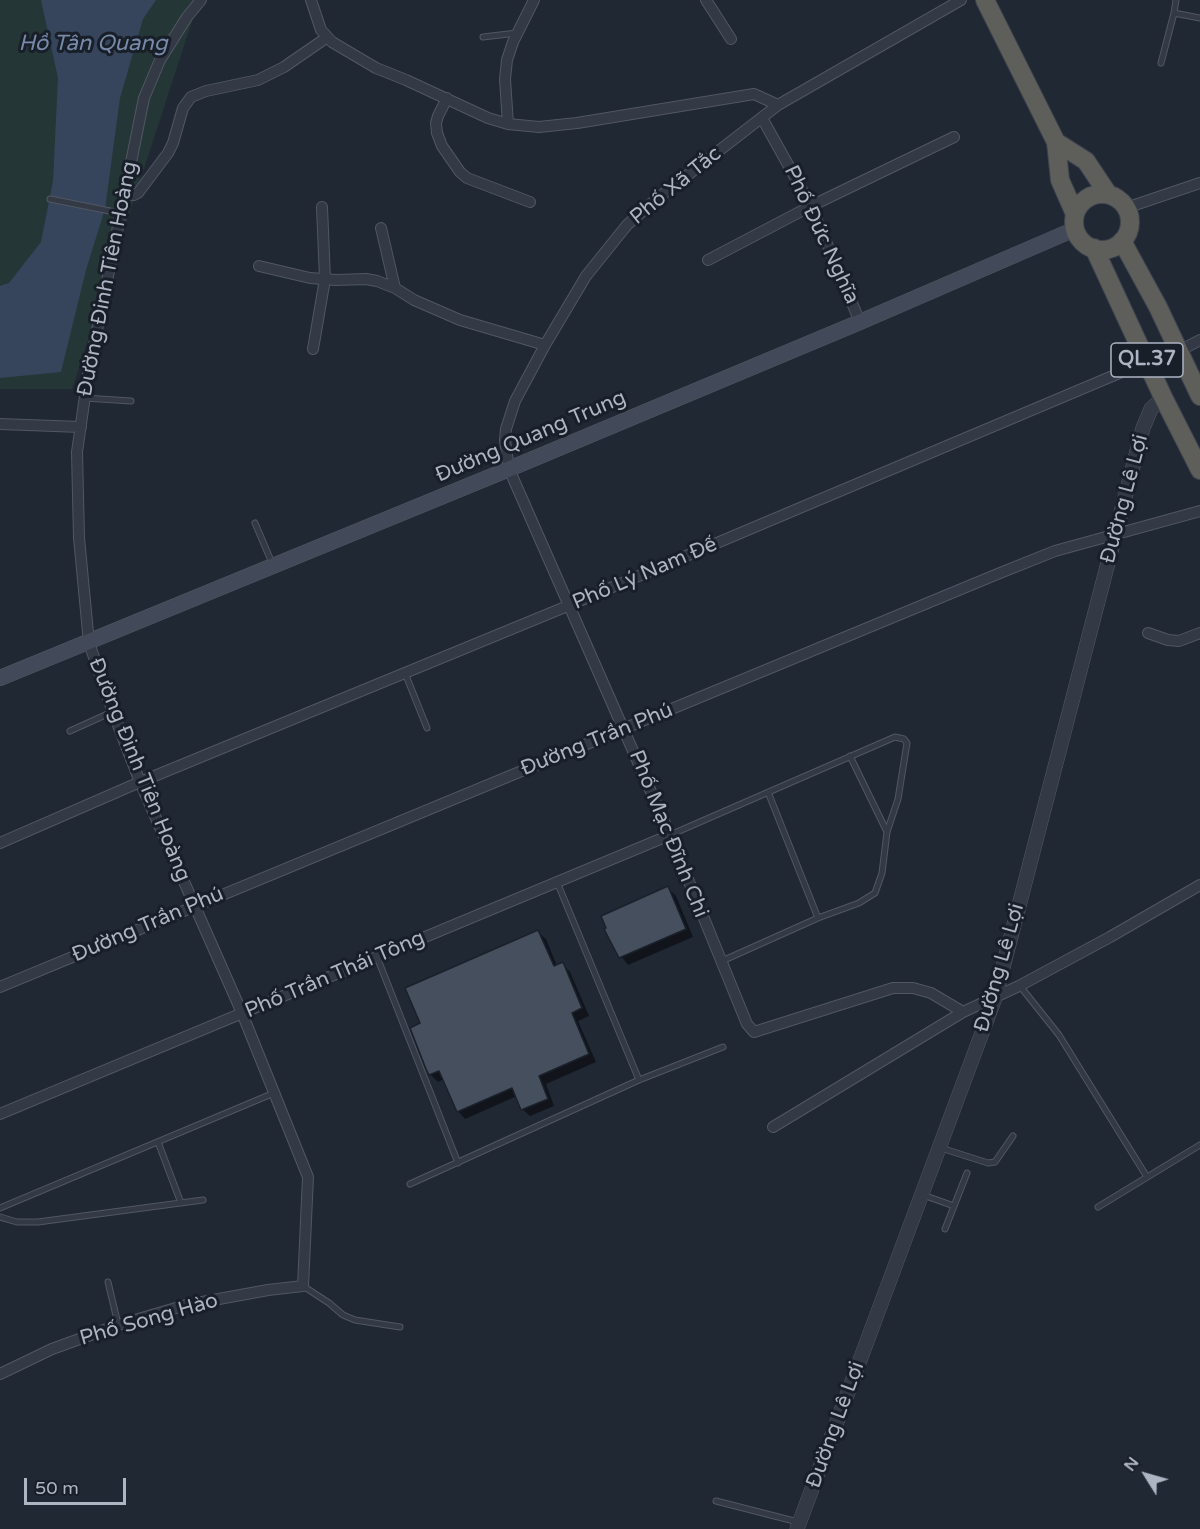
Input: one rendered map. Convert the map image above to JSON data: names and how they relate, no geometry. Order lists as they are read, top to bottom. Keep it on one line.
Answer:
{"streets":{"highway":["QL.37"],"main road":["Đường Quang Trung"],"street":["Phố Xã Tắc","Phố Đức Nghĩa","Đường Đinh Tiên Hoàng","Đường Lê Lợi","Phố Lý Nam Đế","Đường Trần Phú","Phố Mạc Đĩnh Chi","Phố Trần Thái Tông","Phố Song Hào"]},"crossings":[["Phố Xã Tắc","Phố Đức Nghĩa"],["Phố Xã Tắc","Đường Quang Trung"],["Phố Xã Tắc","Phố Mạc Đĩnh Chi"],["Phố Đức Nghĩa","Đường Quang Trung"],["Đường Đinh Tiên Hoàng","Đường Quang Trung"],["Đường Đinh Tiên Hoàng","Phố Lý Nam Đế"],["Đường Đinh Tiên Hoàng","Đường Trần Phú"],["Đường Đinh Tiên Hoàng","Phố Trần Thái Tông"],["Đường Đinh Tiên Hoàng","Phố Song Hào"],["QL.37","Đường Quang Trung"],["QL.37","Đường Lê Lợi"],["QL.37","Phố Lý Nam Đế"],["Đường Quang Trung","Phố Mạc Đĩnh Chi"],["Đường Lê Lợi","Đường Trần Phú"],["Phố Lý Nam Đế","Phố Mạc Đĩnh Chi"],["Đường Trần Phú","Phố Mạc Đĩnh Chi"],["Phố Mạc Đĩnh Chi","Phố Trần Thái Tông"]],"water":["Hồ Tân Quang"],"scale_bar":"50 m","north":"top left"}
